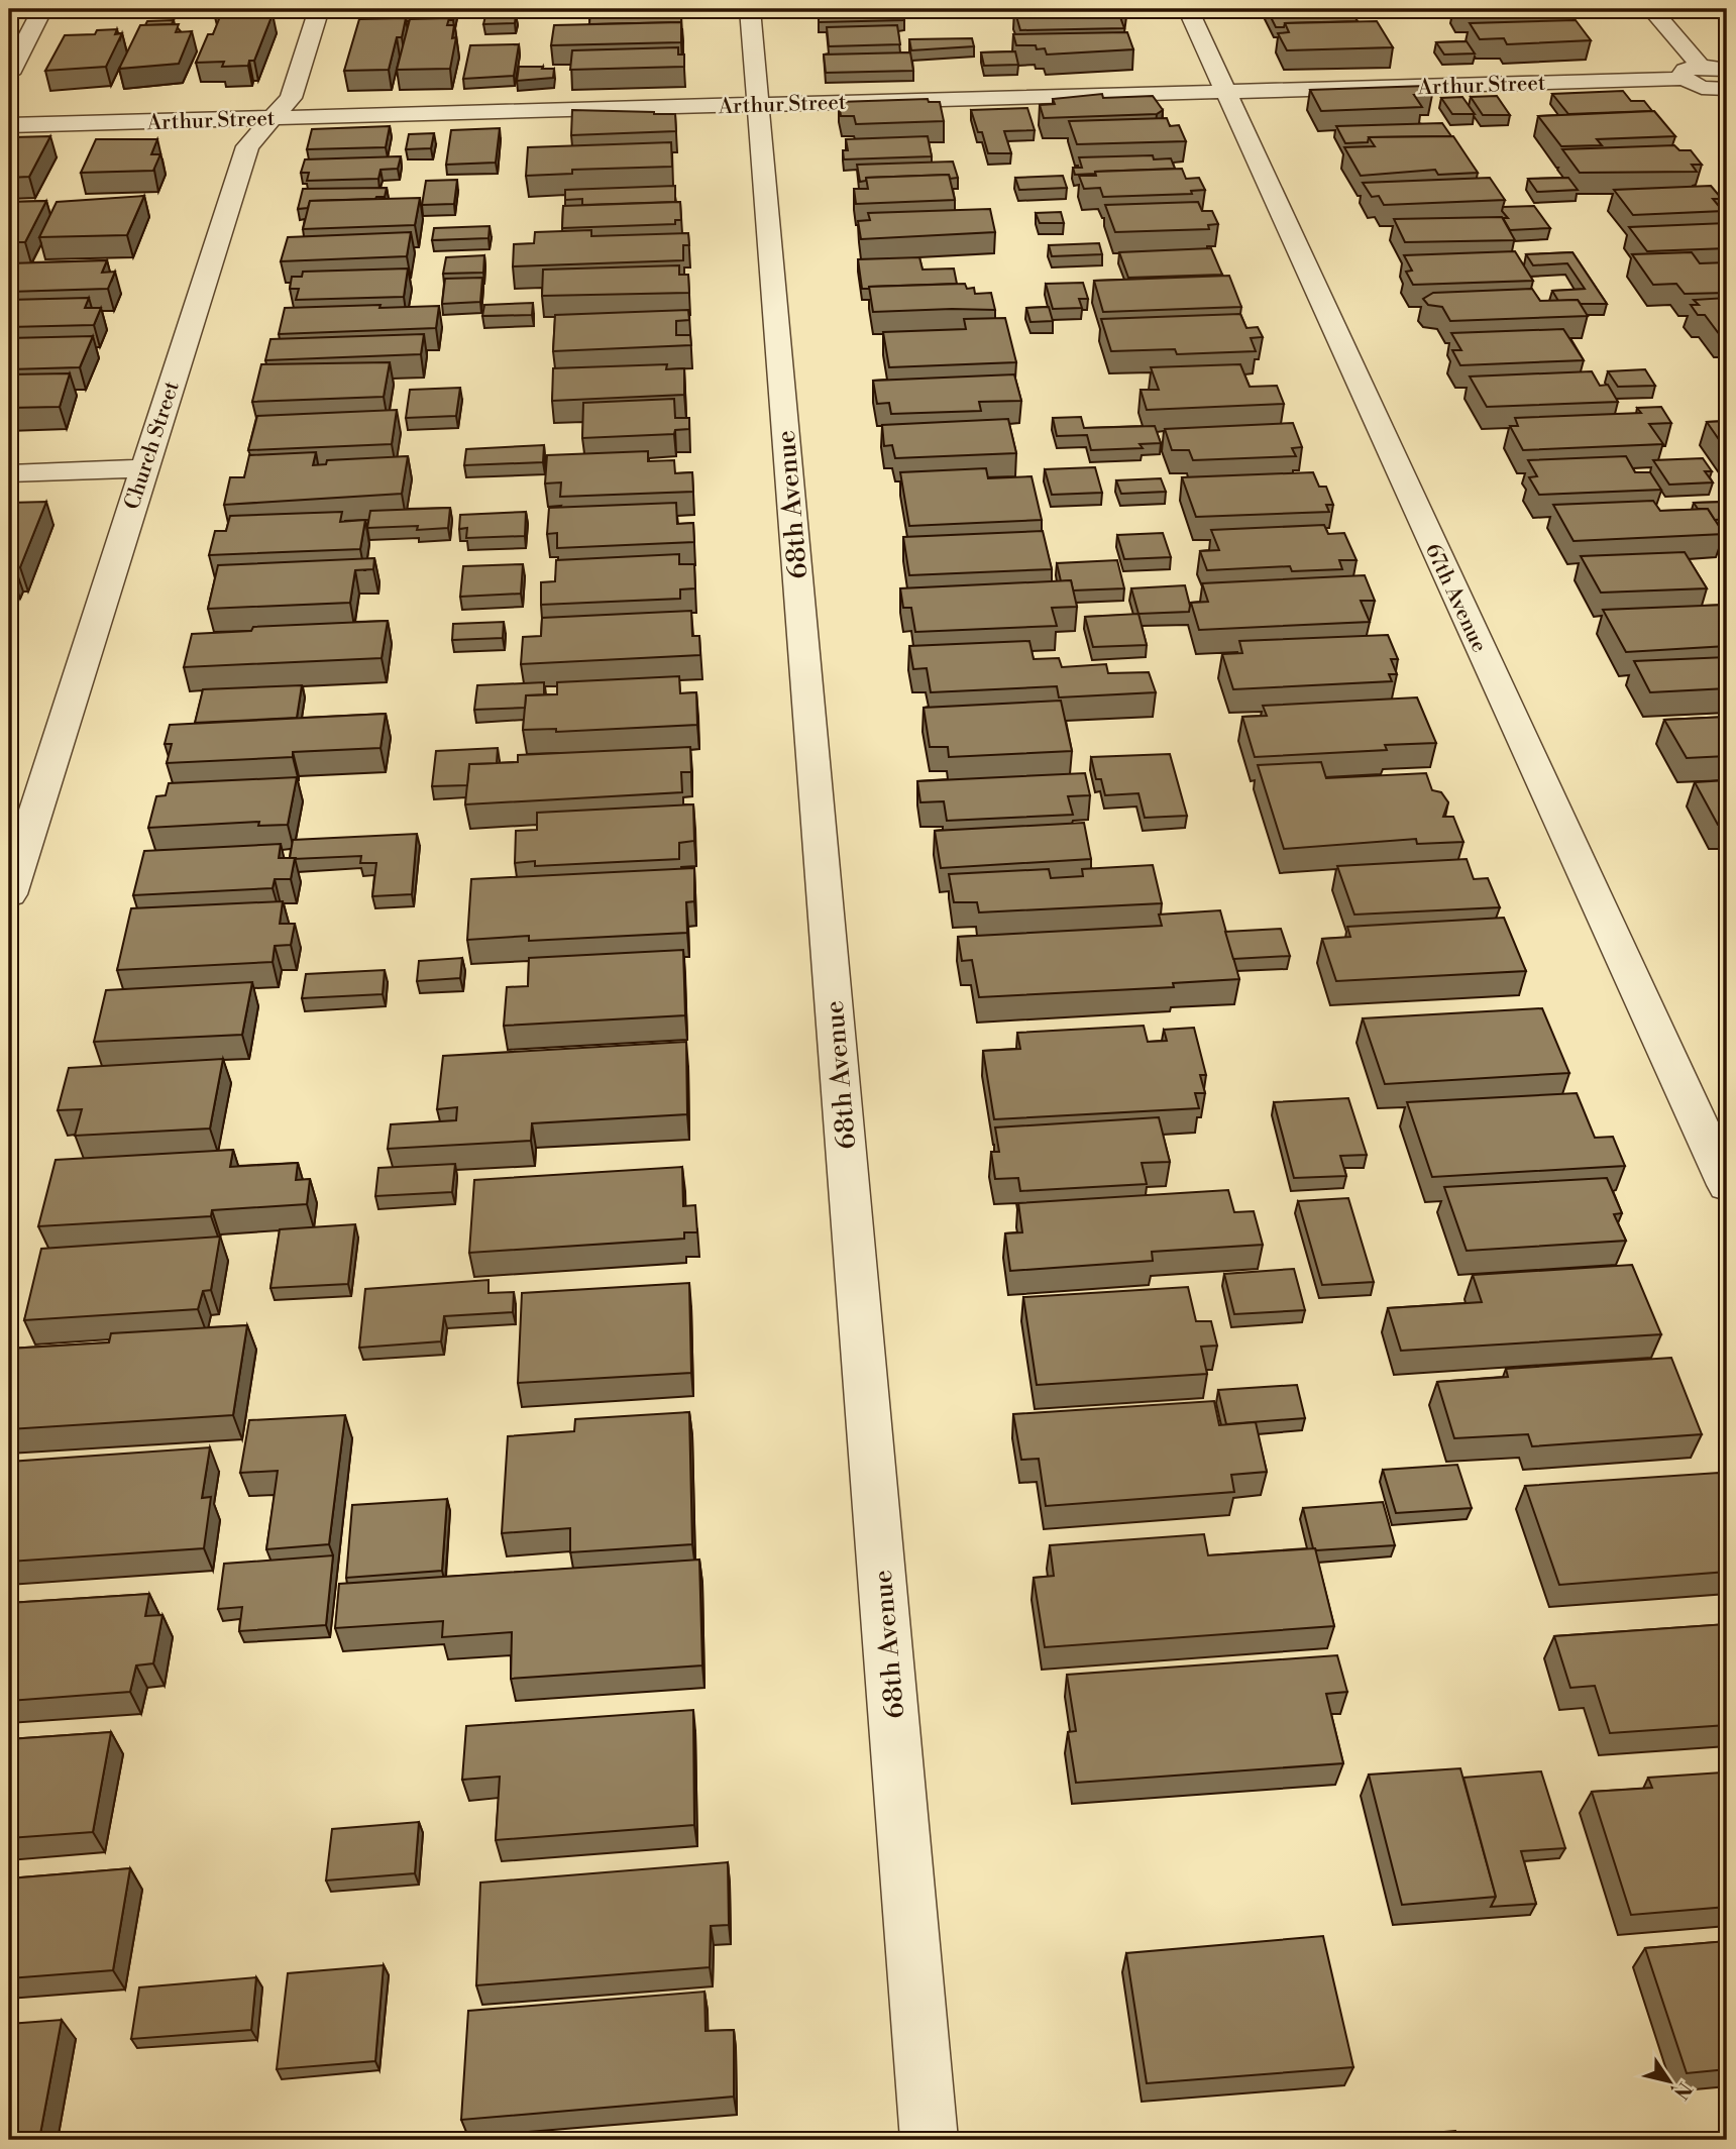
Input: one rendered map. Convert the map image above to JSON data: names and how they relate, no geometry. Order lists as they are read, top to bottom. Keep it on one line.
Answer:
{"streets":{"street":["Arthur Street","Church Street","68th Avenue","67th Avenue"]},"crossings":[["Arthur Street","Church Street"],["Arthur Street","68th Avenue"],["Arthur Street","67th Avenue"]],"north":"bottom right"}
